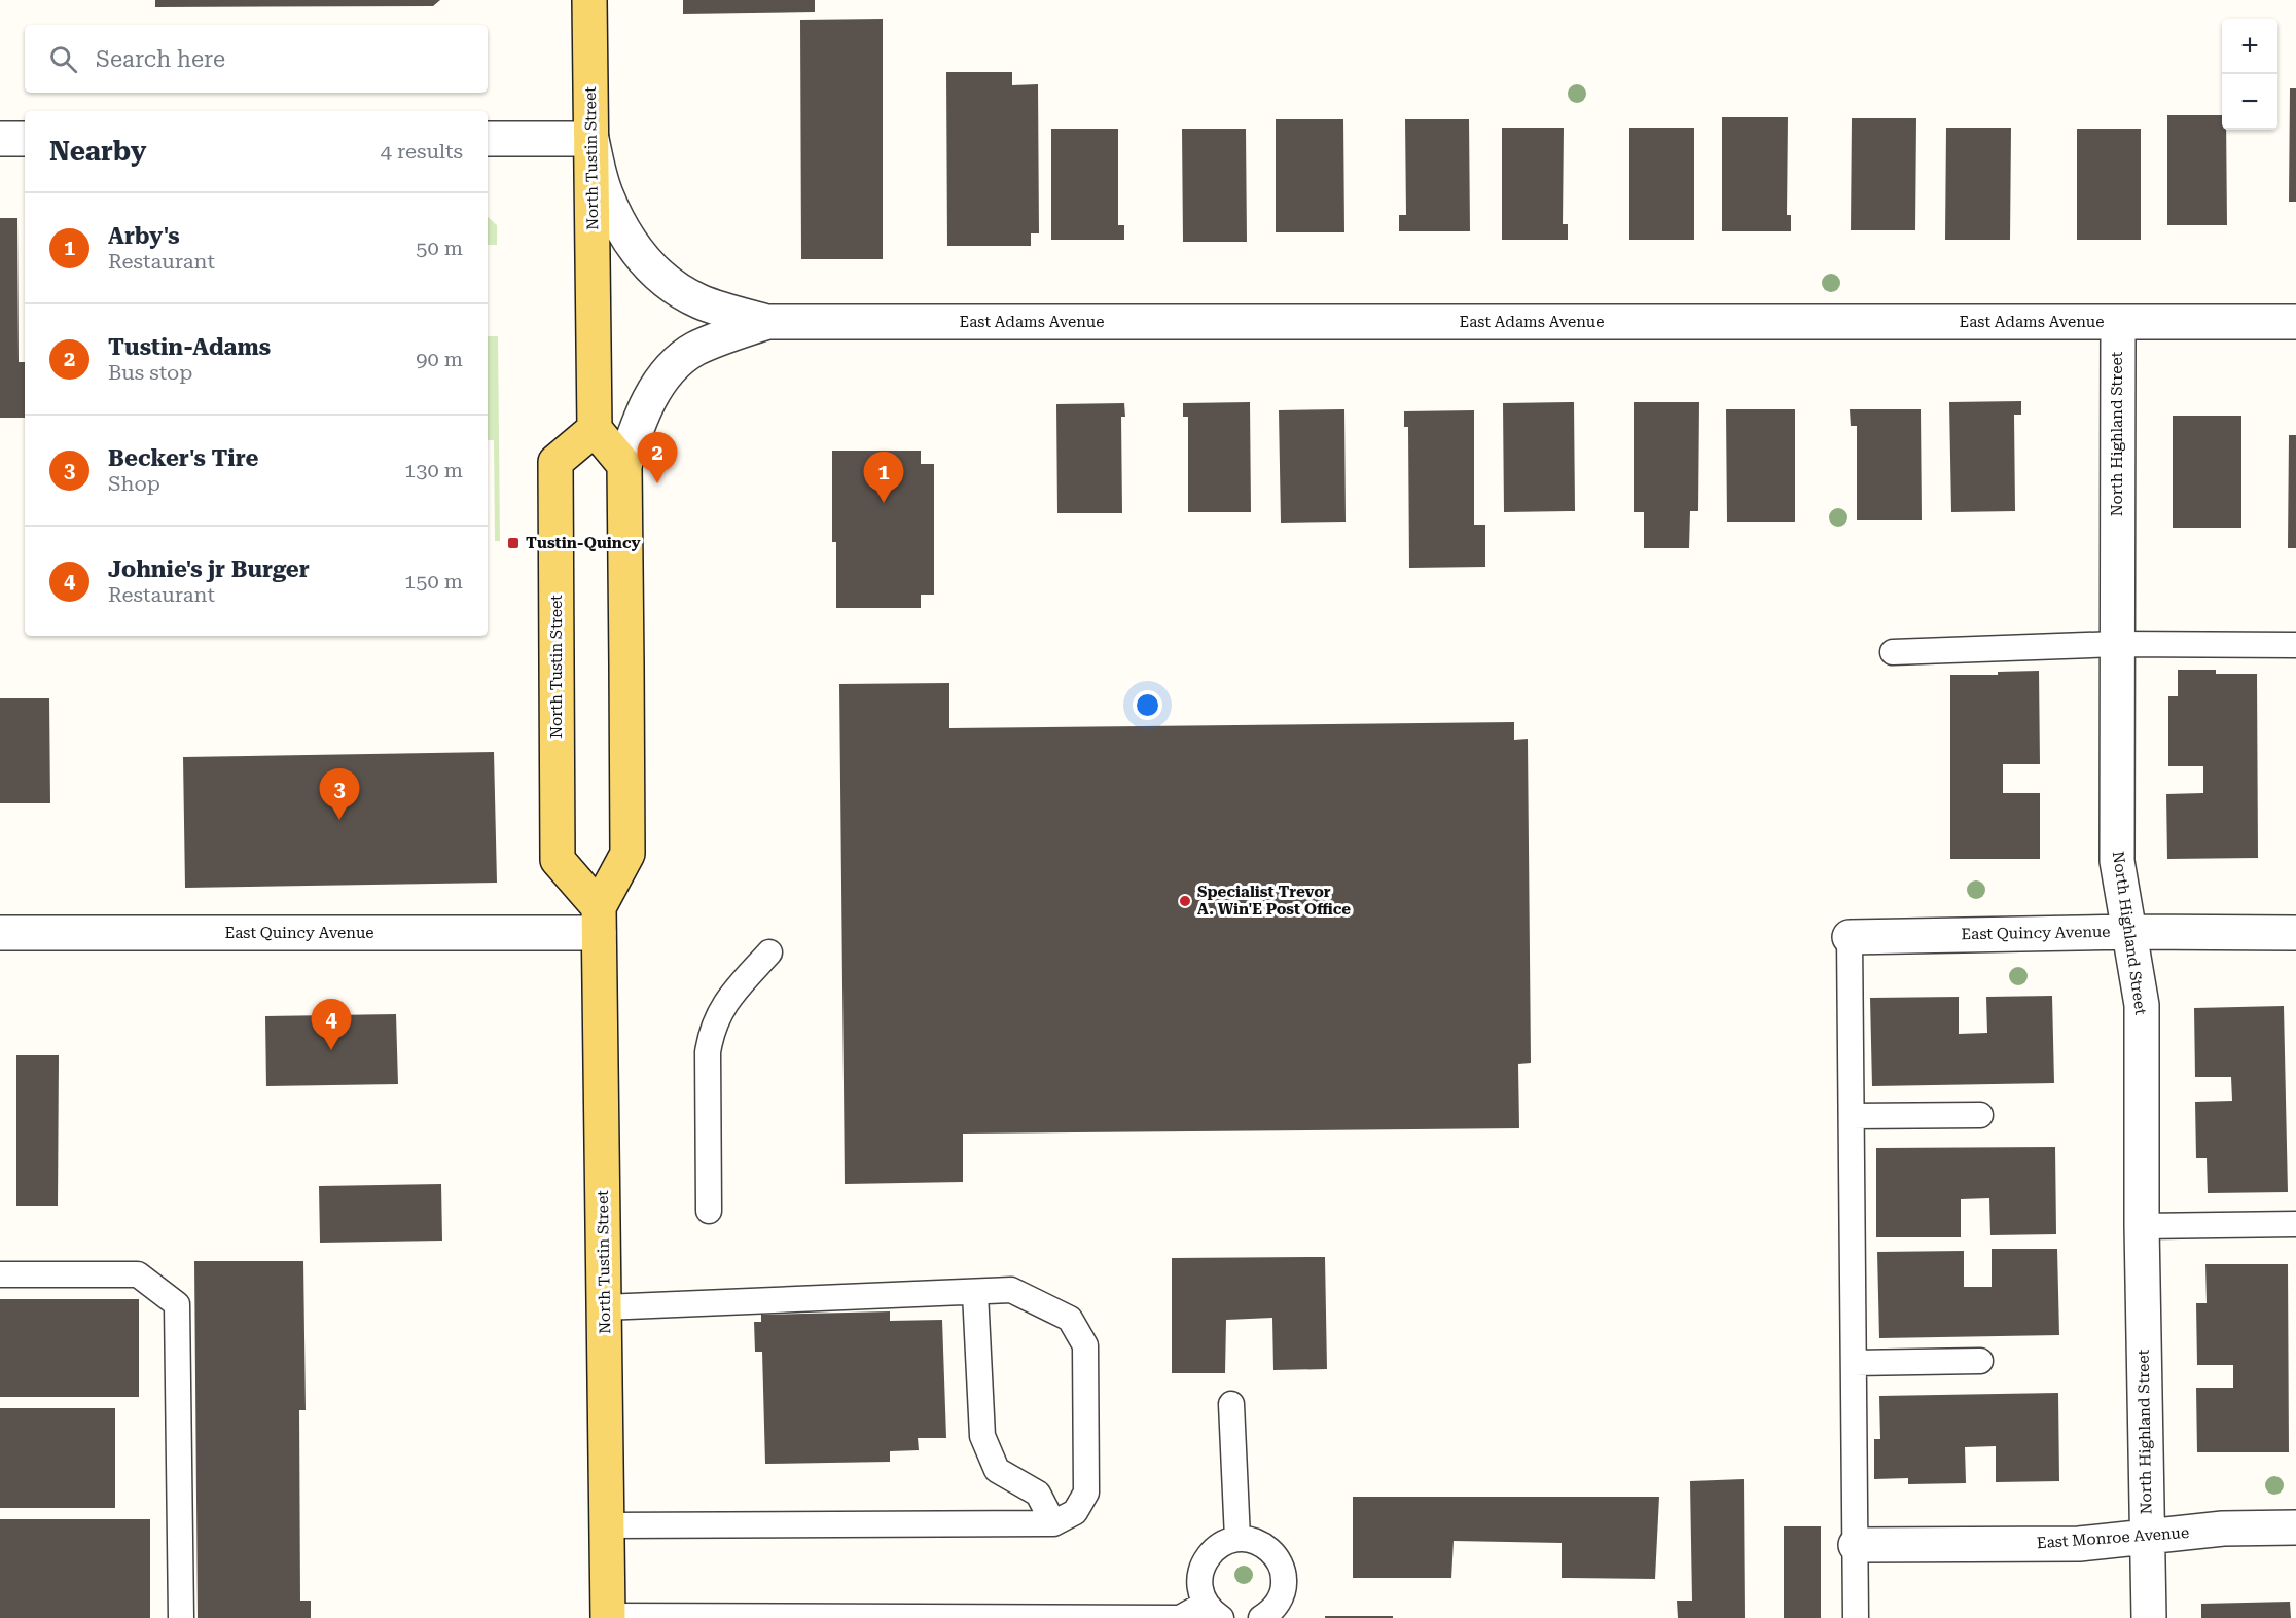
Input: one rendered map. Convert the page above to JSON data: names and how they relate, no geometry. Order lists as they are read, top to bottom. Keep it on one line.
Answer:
{"streets":{"main road":["North Tustin Street"],"street":["East Adams Avenue","North Highland Street","East Quincy Avenue","East Monroe Avenue"]},"crossings":[["North Tustin Street","East Adams Avenue"],["North Tustin Street","East Quincy Avenue"],["East Adams Avenue","North Highland Street"],["North Highland Street","East Quincy Avenue"],["North Highland Street","East Monroe Avenue"]],"places":{"transit":["Tustin-Quincy"],"other":["Specialist Trevor A. Win'E Post Office"]},"page":{"map_buttons":["+","−"],"search":"Search here","heading":["Nearby","4 results"],"list":[{"mark":"1","name":"Arby's","note":"Restaurant","value":"50 m"},{"mark":"2","name":"Tustin-Adams","note":"Bus stop","value":"90 m"},{"mark":"3","name":"Becker's Tire","note":"Shop","value":"130 m"},{"mark":"4","name":"Johnie's jr Burger","note":"Restaurant","value":"150 m"}],"pins":["2","1","3","4"]}}
